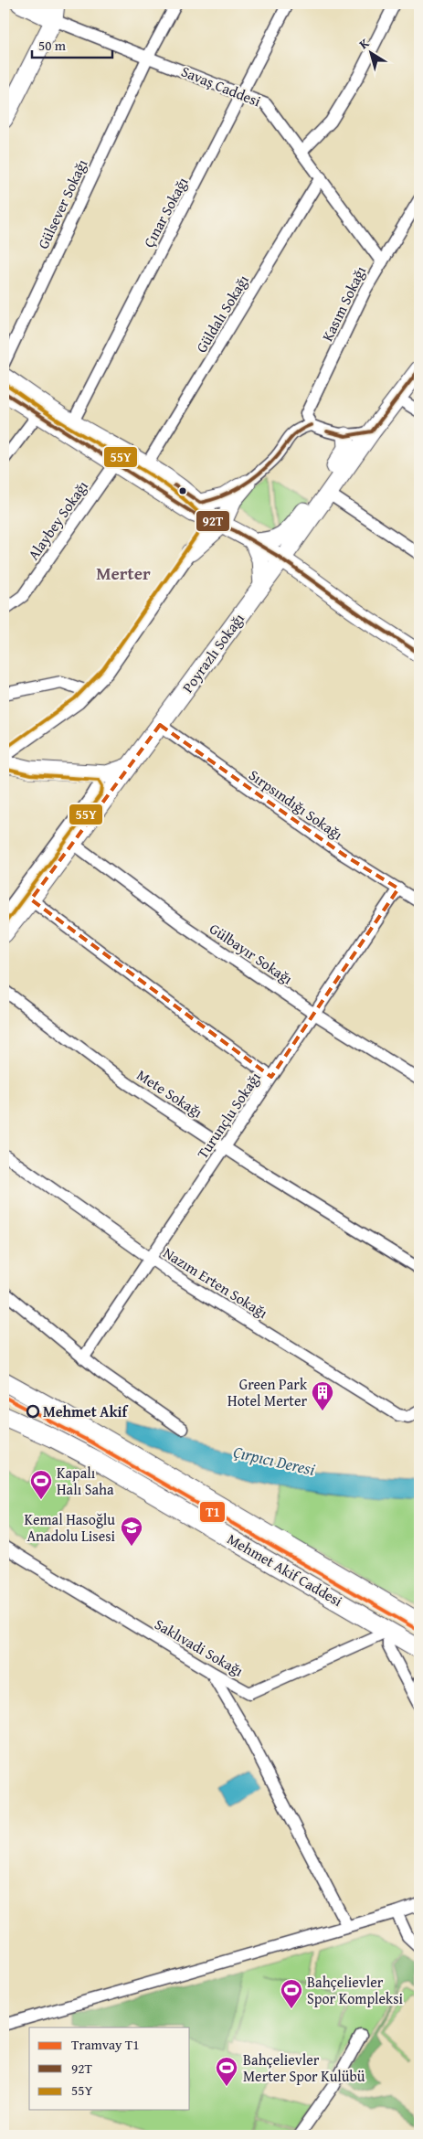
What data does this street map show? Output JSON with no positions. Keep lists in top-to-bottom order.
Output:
{
  "streets": {
    "main road": ["Savaş Caddesi", "Poyrazlı Sokağı", "Mehmet Akif Caddesi"],
    "street": [
      "Gülsever Sokağı",
      "Çınar Sokağı",
      "Kasım Sokağı",
      "Güldalı Sokağı",
      "Alaybey Sokağı",
      "Sırpsındığı Sokağı",
      "Gülbayır Sokağı",
      "Mete Sokağı",
      "Turunçlu Sokağı",
      "Nazım Erten Sokağı",
      "Saklıvadi Sokağı"
    ]
  },
  "crossings": [
    ["Savaş Caddesi", "Gülsever Sokağı"],
    ["Savaş Caddesi", "Çınar Sokağı"],
    ["Savaş Caddesi", "Kasım Sokağı"],
    ["Savaş Caddesi", "Güldalı Sokağı"],
    ["Poyrazlı Sokağı", "Sırpsındığı Sokağı"],
    ["Poyrazlı Sokağı", "Gülbayır Sokağı"],
    ["Sırpsındığı Sokağı", "Turunçlu Sokağı"],
    ["Gülbayır Sokağı", "Turunçlu Sokağı"],
    ["Mete Sokağı", "Turunçlu Sokağı"],
    ["Turunçlu Sokağı", "Nazım Erten Sokağı"]
  ],
  "districts": ["Merter"],
  "water": ["Çırpıcı Deresi"],
  "places": {
    "other": ["Mehmet Akif"],
    "building": ["Green Park Hotel Merter"],
    "sports": ["Kapalı Halı Saha", "Bahçelievler Spor Kompleksi", "Bahçelievler Merter Spor Kulübü"],
    "school or university": ["Kemal Hasoğlu Anadolu Lisesi"]
  },
  "lines": ["transit line 92T", "transit line 55Y", "tram line T1"],
  "legend": ["Tramvay T1", "92T", "55Y"],
  "scale_bar": "50 m",
  "north": "top left"
}
